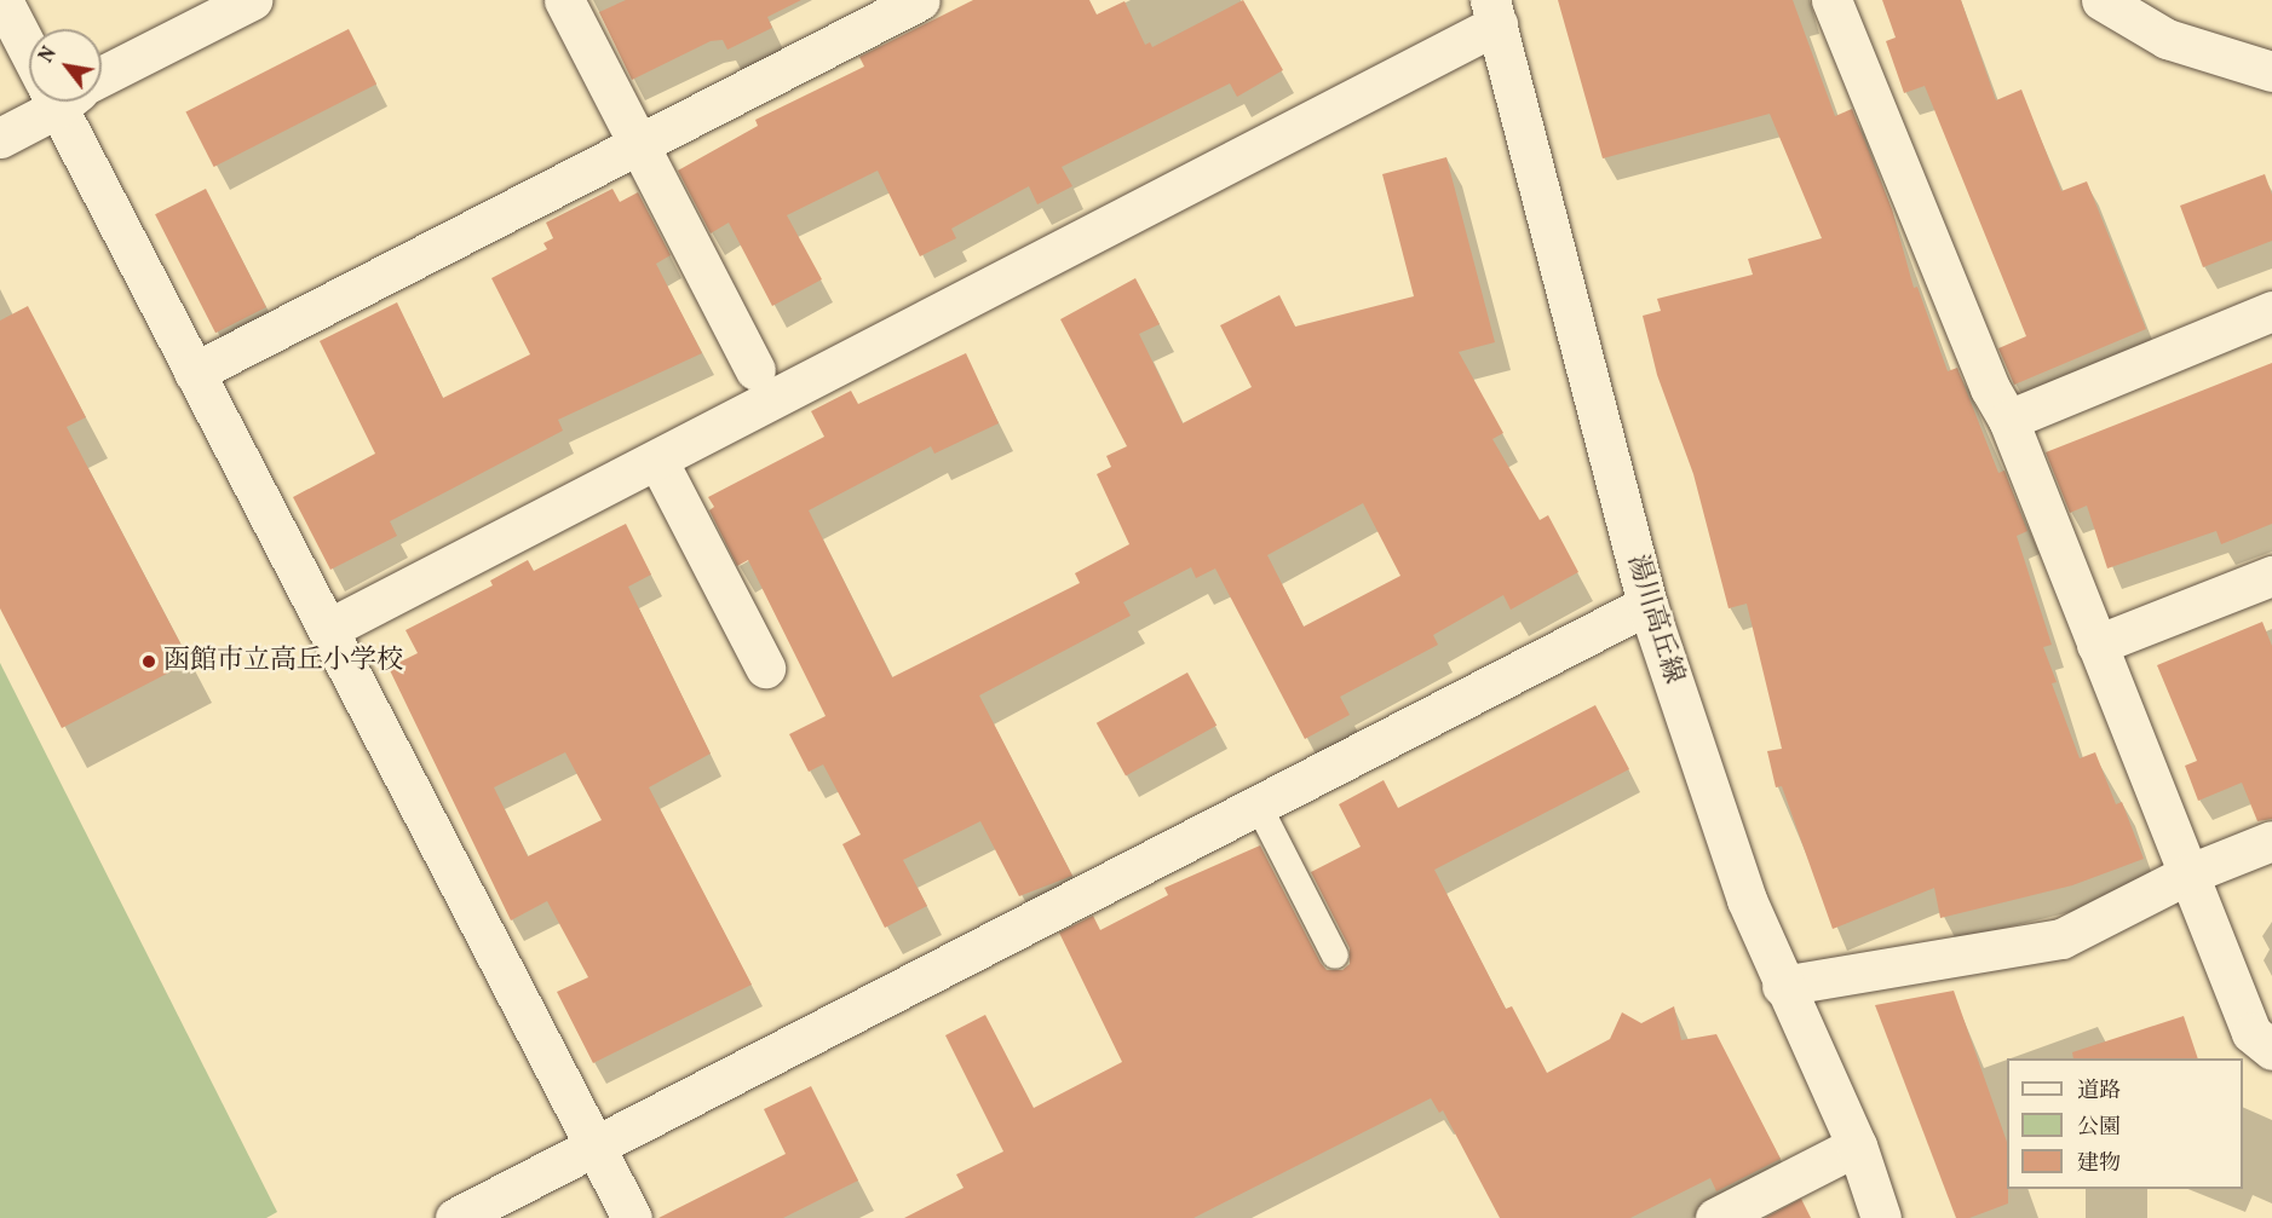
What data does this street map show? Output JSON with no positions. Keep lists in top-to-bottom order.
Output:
{
  "streets": {
    "street": ["湯川高丘線"]
  },
  "places": ["函館市立高丘小学校"],
  "legend": ["道路", "公園", "建物"],
  "north": "top left"
}
